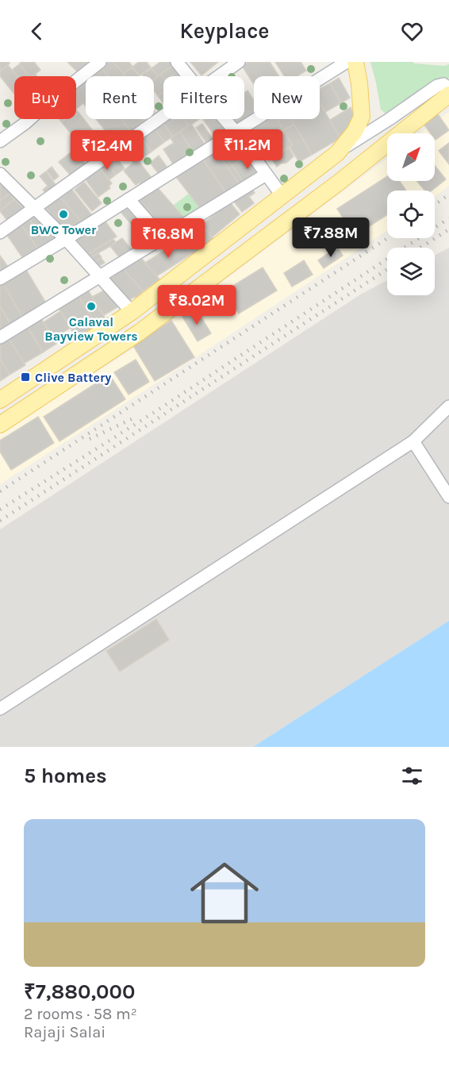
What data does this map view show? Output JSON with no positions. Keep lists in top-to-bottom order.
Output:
{
  "places": {
    "other": ["BWC Tower", "Calaval Bayview Towers"],
    "transit": ["Clive Battery"]
  },
  "north": "top right",
  "page": {
    "header": "Keyplace",
    "chip": [
      "Buy",
      "Rent",
      "Filters",
      "New"
    ],
    "price": [
      "₹11.2M",
      "₹12.4M",
      "₹7.88M",
      "₹16.8M",
      "₹8.02M"
    ],
    "heading": "5 homes",
    "list": [
      {
        "name": "₹7,880,000",
        "note": "2 rooms · 58 m² · Rajaji Salai"
      }
    ]
  }
}
